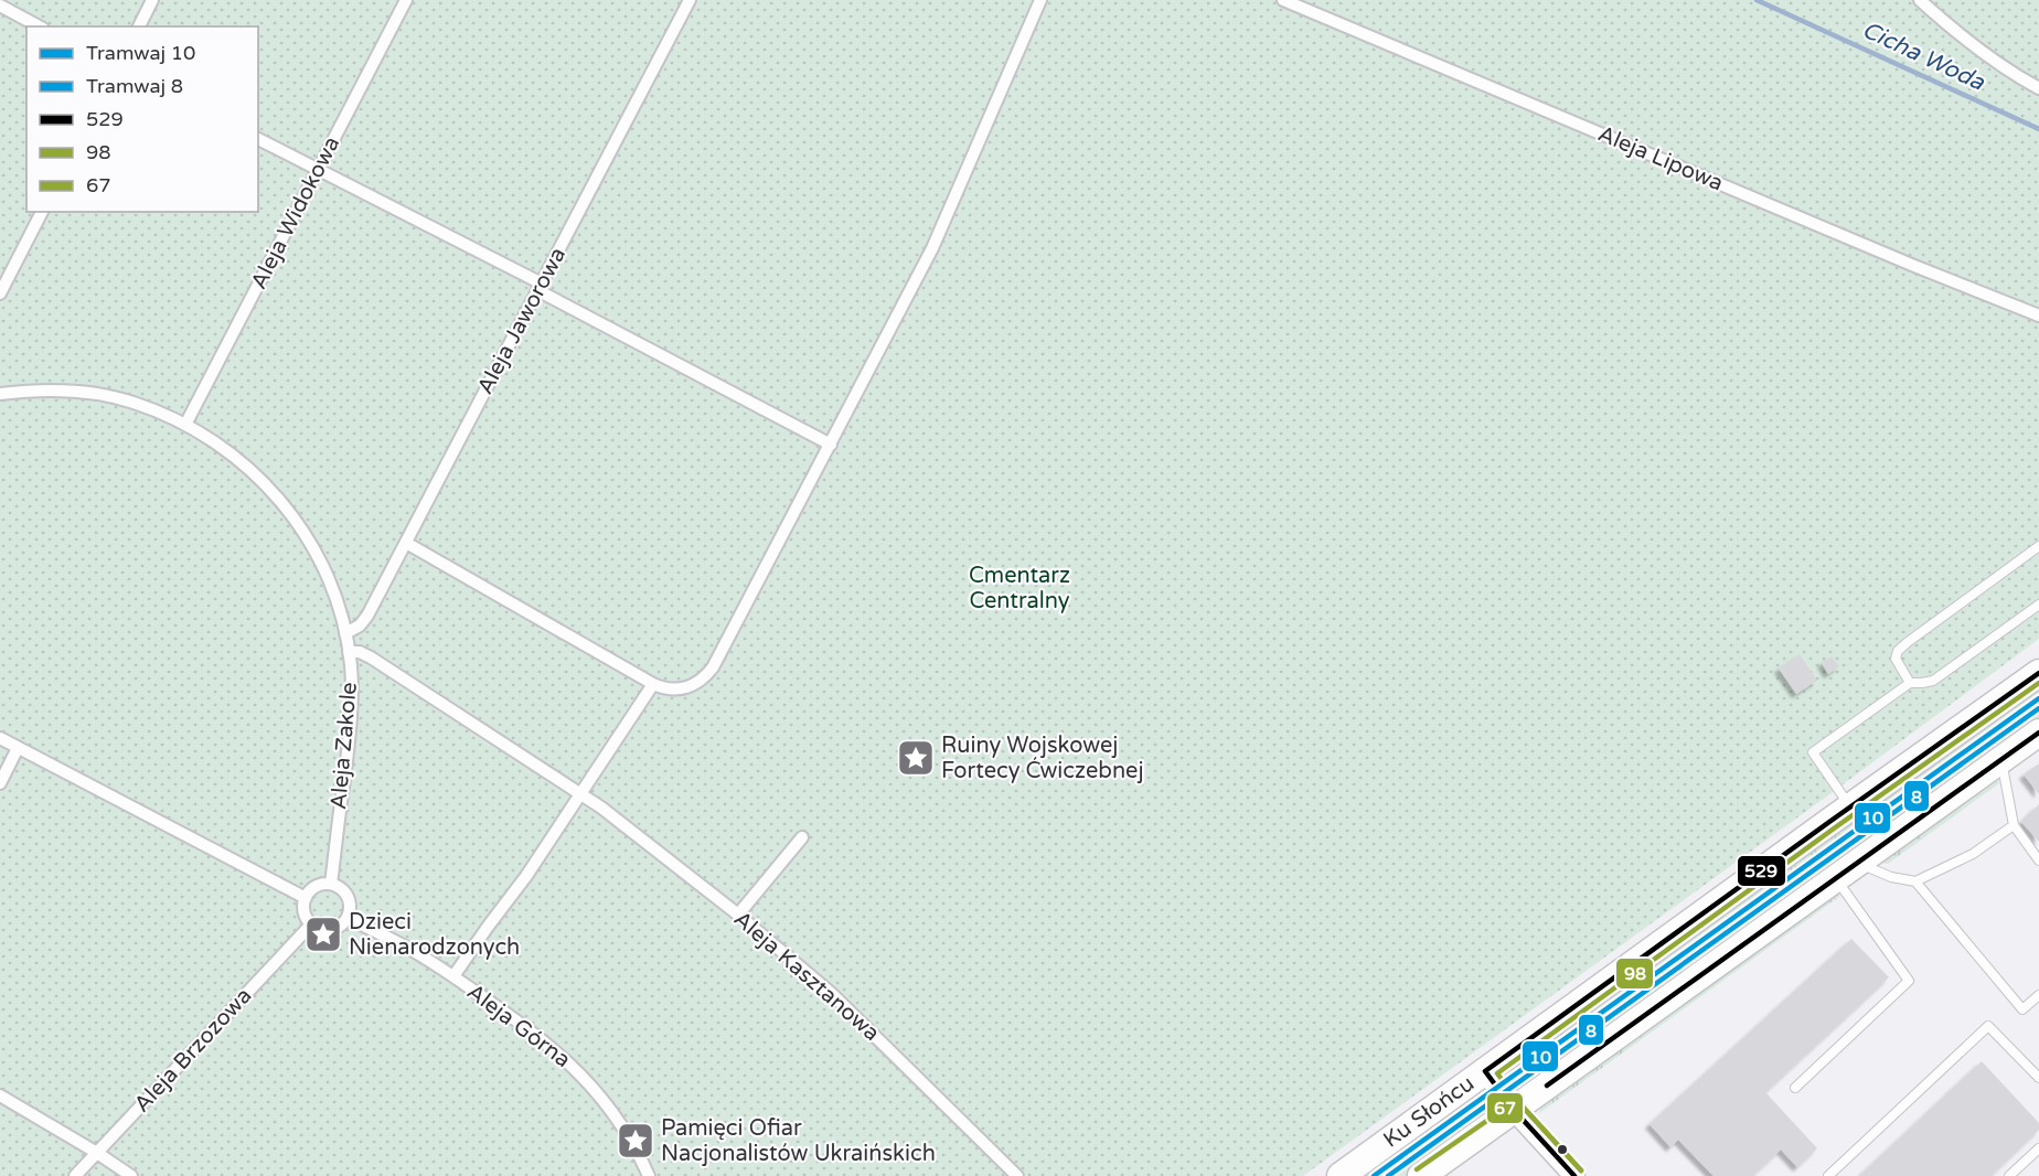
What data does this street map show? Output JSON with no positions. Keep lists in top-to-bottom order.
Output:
{
  "streets": {
    "main road": ["Ku Słońcu"],
    "street": [
      "Aleja Lipowa",
      "Aleja Widokowa",
      "Aleja Jaworowa",
      "Aleja Zakole",
      "Aleja Kasztanowa",
      "Aleja Górna",
      "Aleja Brzozowa"
    ]
  },
  "crossings": [
    ["Aleja Widokowa", "Aleja Zakole"],
    ["Aleja Jaworowa", "Aleja Zakole"],
    ["Aleja Zakole", "Aleja Kasztanowa"],
    ["Aleja Zakole", "Aleja Górna"],
    ["Aleja Zakole", "Aleja Brzozowa"],
    ["Aleja Górna", "Aleja Brzozowa"]
  ],
  "water": ["Cicha Woda"],
  "parks": ["Cmentarz Centralny"],
  "places": {
    "place": ["Ruiny Wojskowej Fortecy Ćwiczebnej", "Dzieci Nienarodzonych", "Pamięci Ofiar Nacjonalistów Ukraińskich"]
  },
  "lines": [
    "transit line 529",
    "transit line 98",
    "tram line 10",
    "tram line 8",
    "transit line 67"
  ],
  "legend": [
    "Tramwaj 10",
    "Tramwaj 8",
    "529",
    "98",
    "67"
  ]
}
